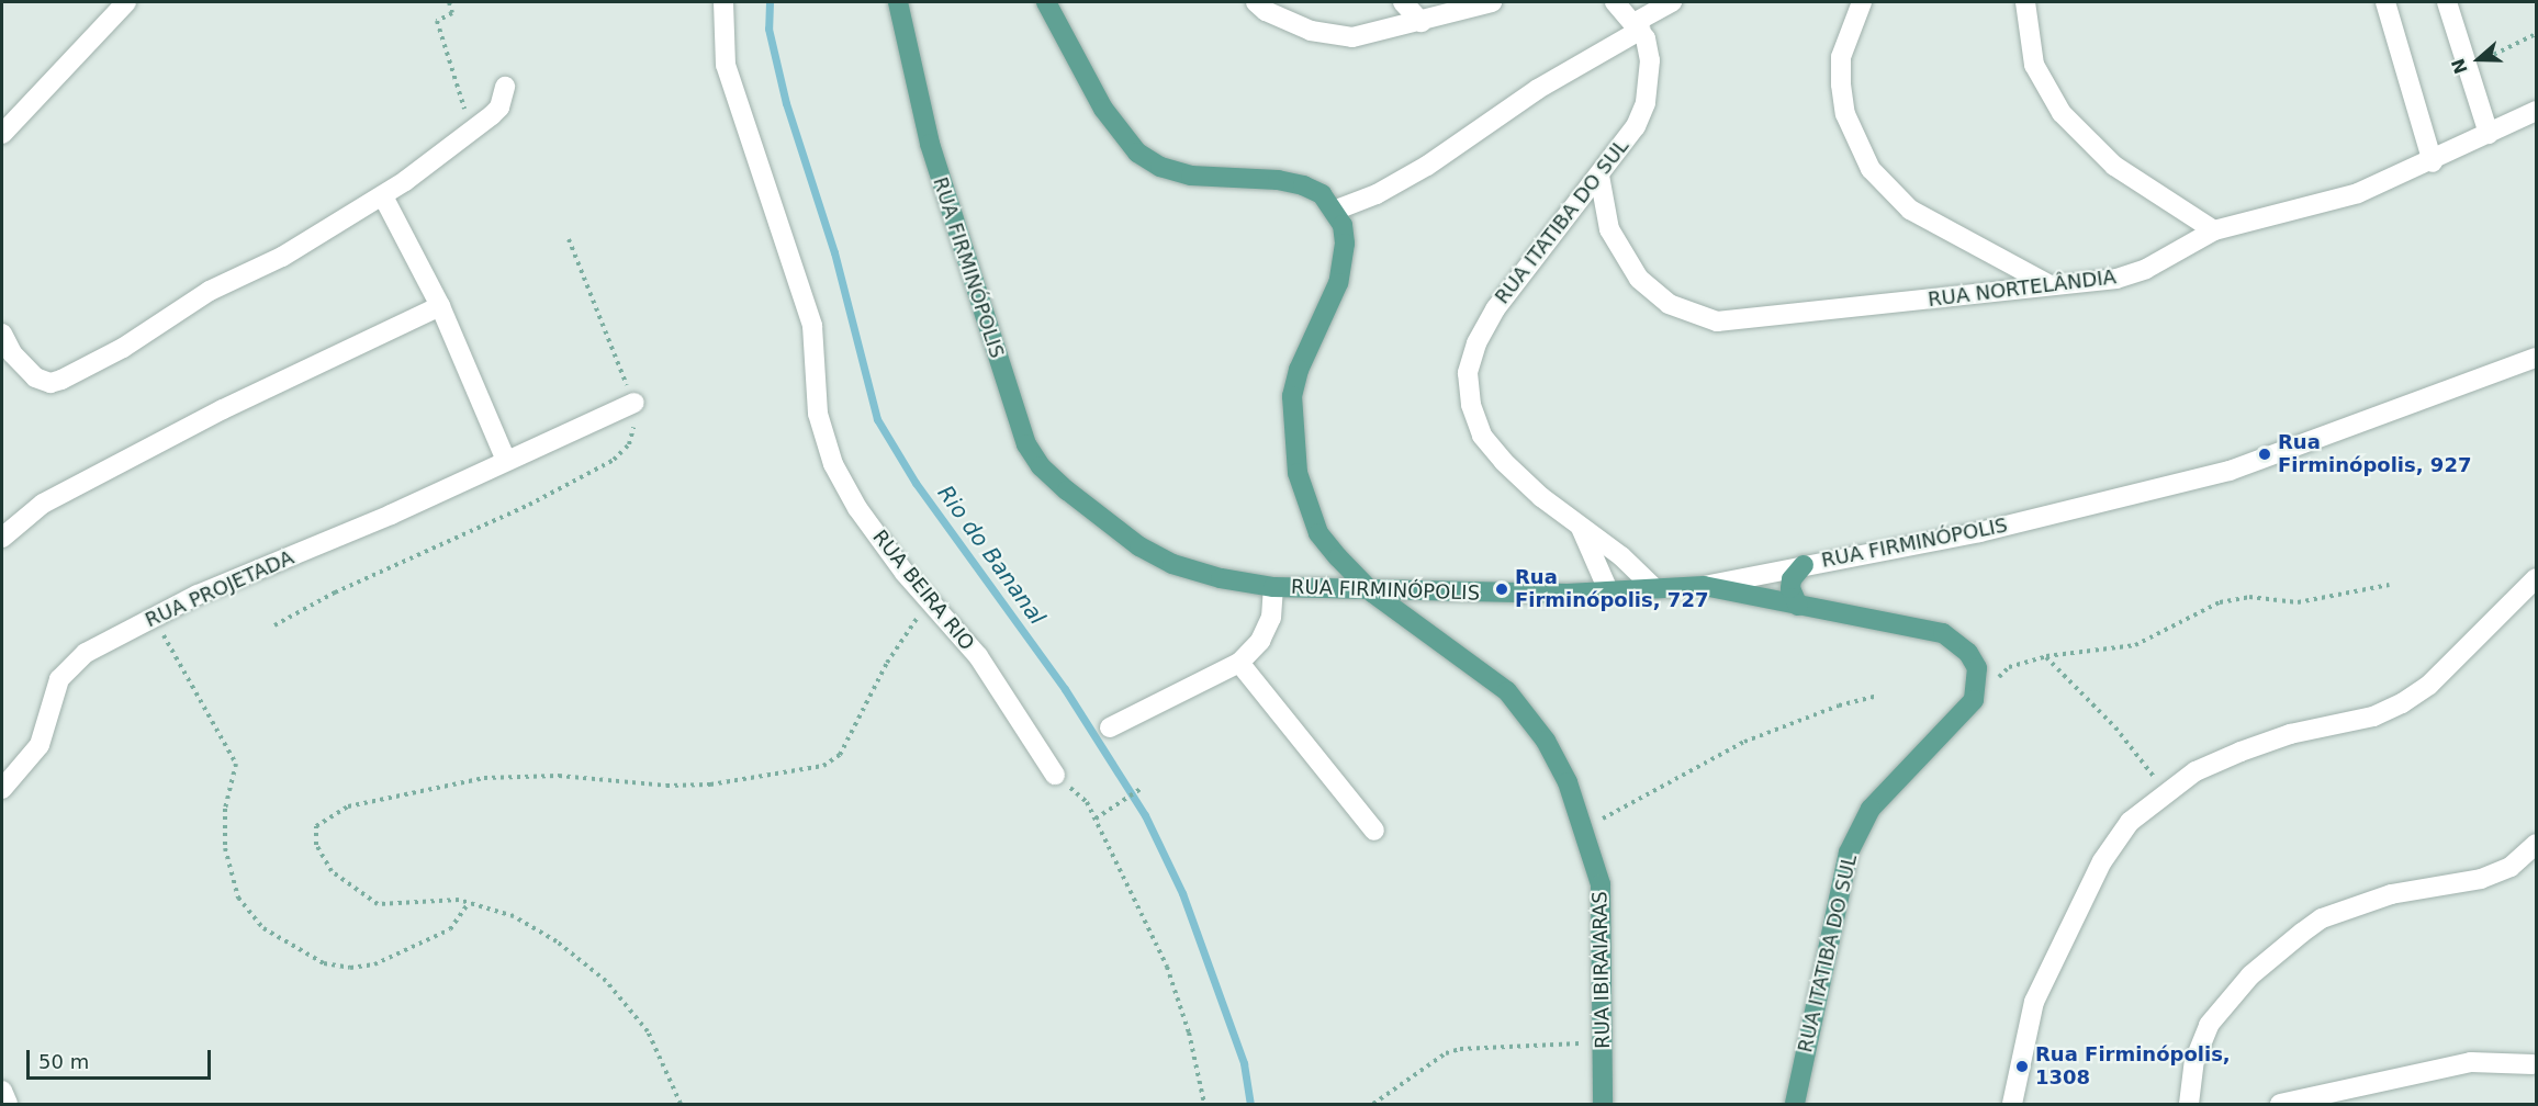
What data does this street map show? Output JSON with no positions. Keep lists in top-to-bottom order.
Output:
{
  "streets": {
    "main road": ["RUA ITATIBA DO SUL", "RUA FIRMINÓPOLIS", "RUA IBIRAIARAS"],
    "street": ["RUA NORTELÂNDIA", "RUA PROJETADA", "RUA BEIRA RIO"]
  },
  "crossings": [
    ["RUA ITATIBA DO SUL", "RUA FIRMINÓPOLIS"],
    ["RUA ITATIBA DO SUL", "RUA NORTELÂNDIA"],
    ["RUA FIRMINÓPOLIS", "RUA IBIRAIARAS"]
  ],
  "water": ["Rio do Bananal"],
  "places": ["Rua Firminópolis, 927", "Rua Firminópolis, 727", "Rua Firminópolis, 1308"],
  "scale_bar": "50 m",
  "north": "left"
}
